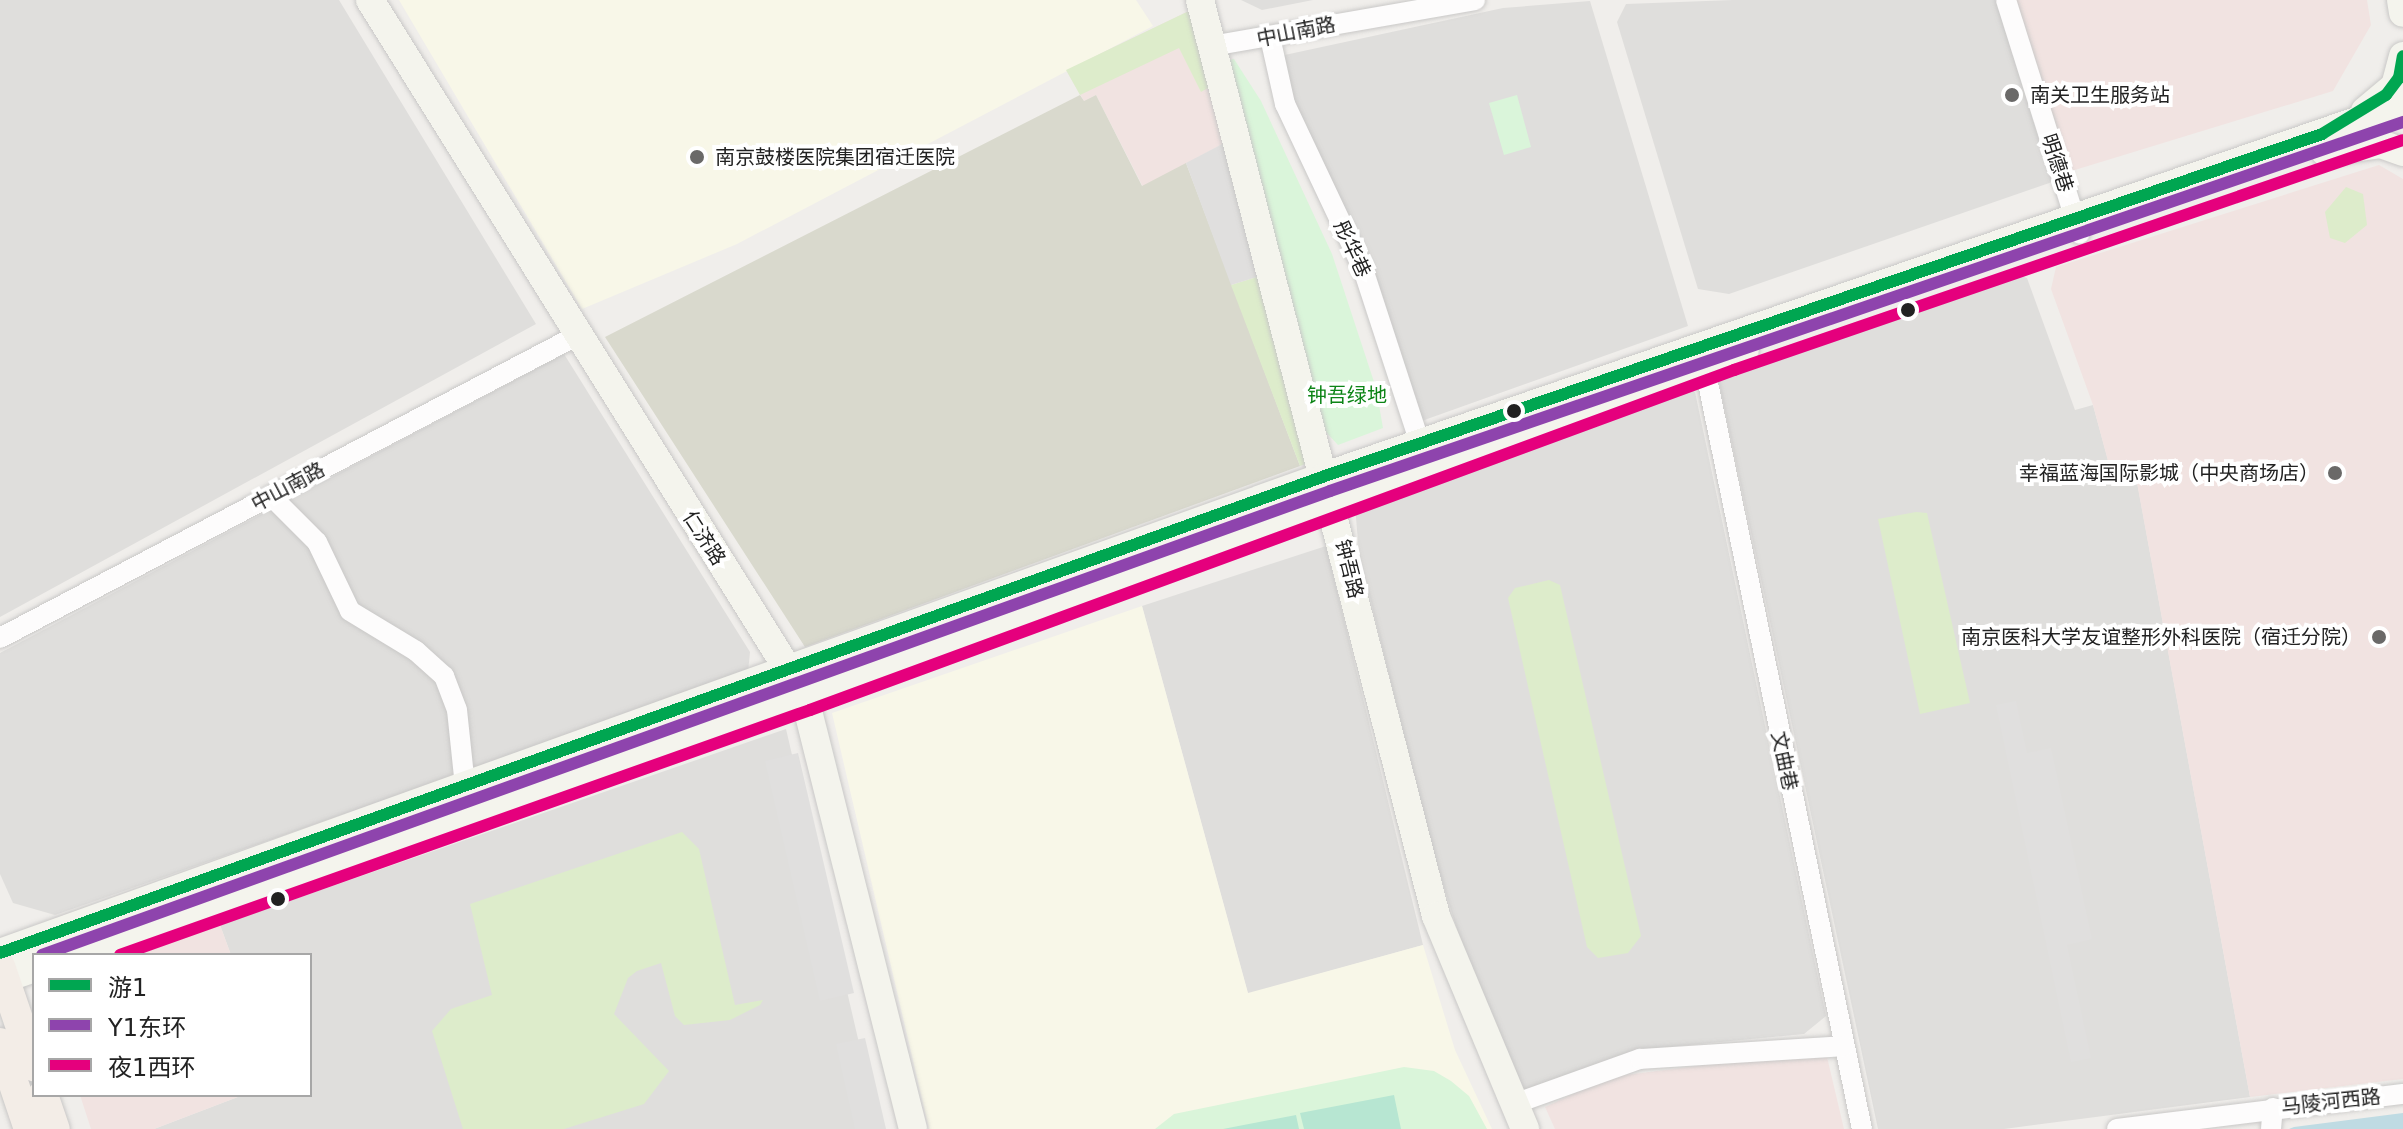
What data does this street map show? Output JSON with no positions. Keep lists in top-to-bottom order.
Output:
{
  "streets": {
    "main road": ["仁济路", "钟吾路"],
    "street": [
      "中山南路",
      "明德巷",
      "彤华巷",
      "文曲巷",
      "马陵河西路"
    ]
  },
  "crossings": [
    ["中山南路", "彤华巷"],
    ["中山南路", "仁济路"],
    ["中山南路", "钟吾路"]
  ],
  "parks": ["钟吾绿地"],
  "places": [
    "南关卫生服务站",
    "南京鼓楼医院集团宿迁医院",
    "幸福蓝海国际影城（中央商场店）",
    "南京医科大学友谊整形外科医院（宿迁分院）"
  ],
  "lines": ["transit line 游1", "transit line Y1东环", "transit line 夜1西环"],
  "legend": ["游1", "Y1东环", "夜1西环"]
}
